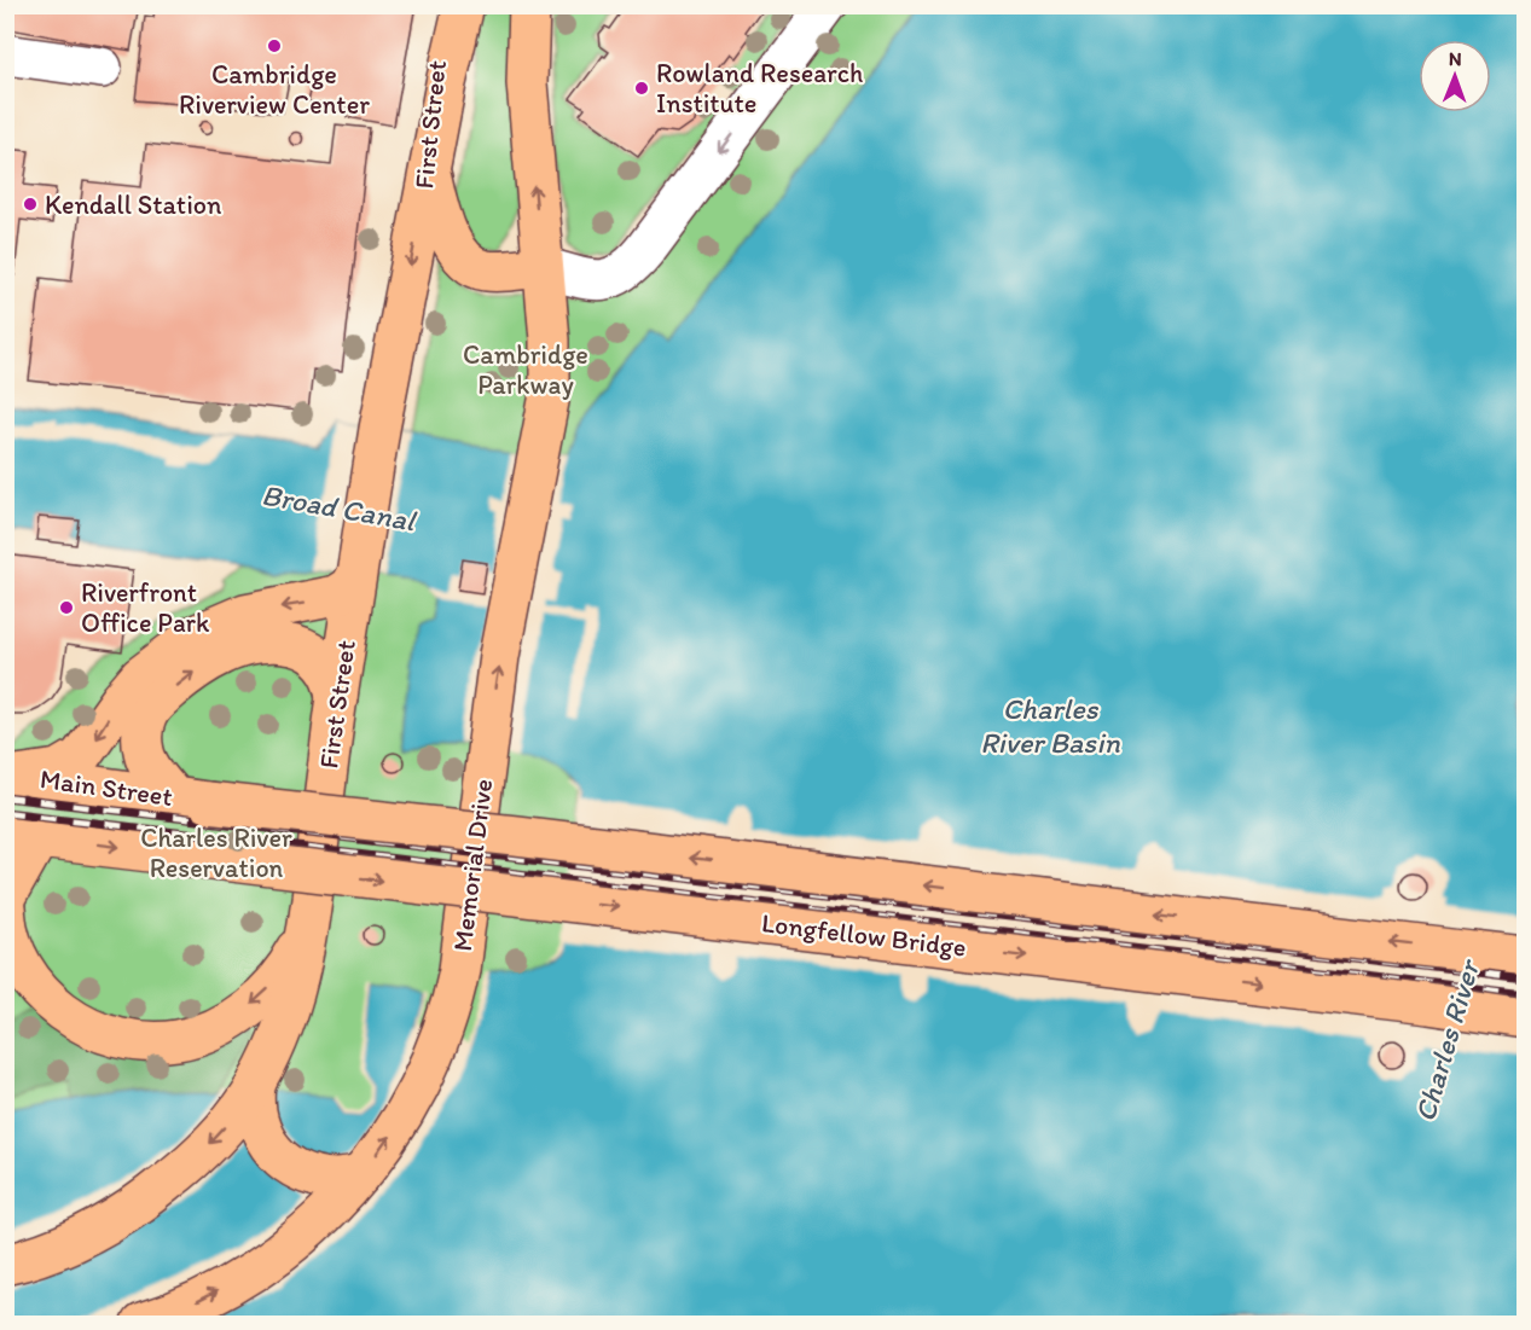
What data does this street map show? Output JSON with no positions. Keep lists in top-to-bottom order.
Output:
{
  "streets": {
    "main road": [
      "First Street",
      "Main Street",
      "Memorial Drive",
      "Longfellow Bridge"
    ]
  },
  "crossings": [
    ["Main Street", "Longfellow Bridge"]
  ],
  "one_way": ["First Street", "Memorial Drive"],
  "water": ["Broad Canal", "Charles River Basin", "Charles River"],
  "parks": ["Cambridge Parkway", "Charles River Reservation"],
  "places": [
    "Cambridge Riverview Center",
    "Rowland Research Institute",
    "Kendall Station",
    "Riverfront Office Park"
  ],
  "north": "top"
}
